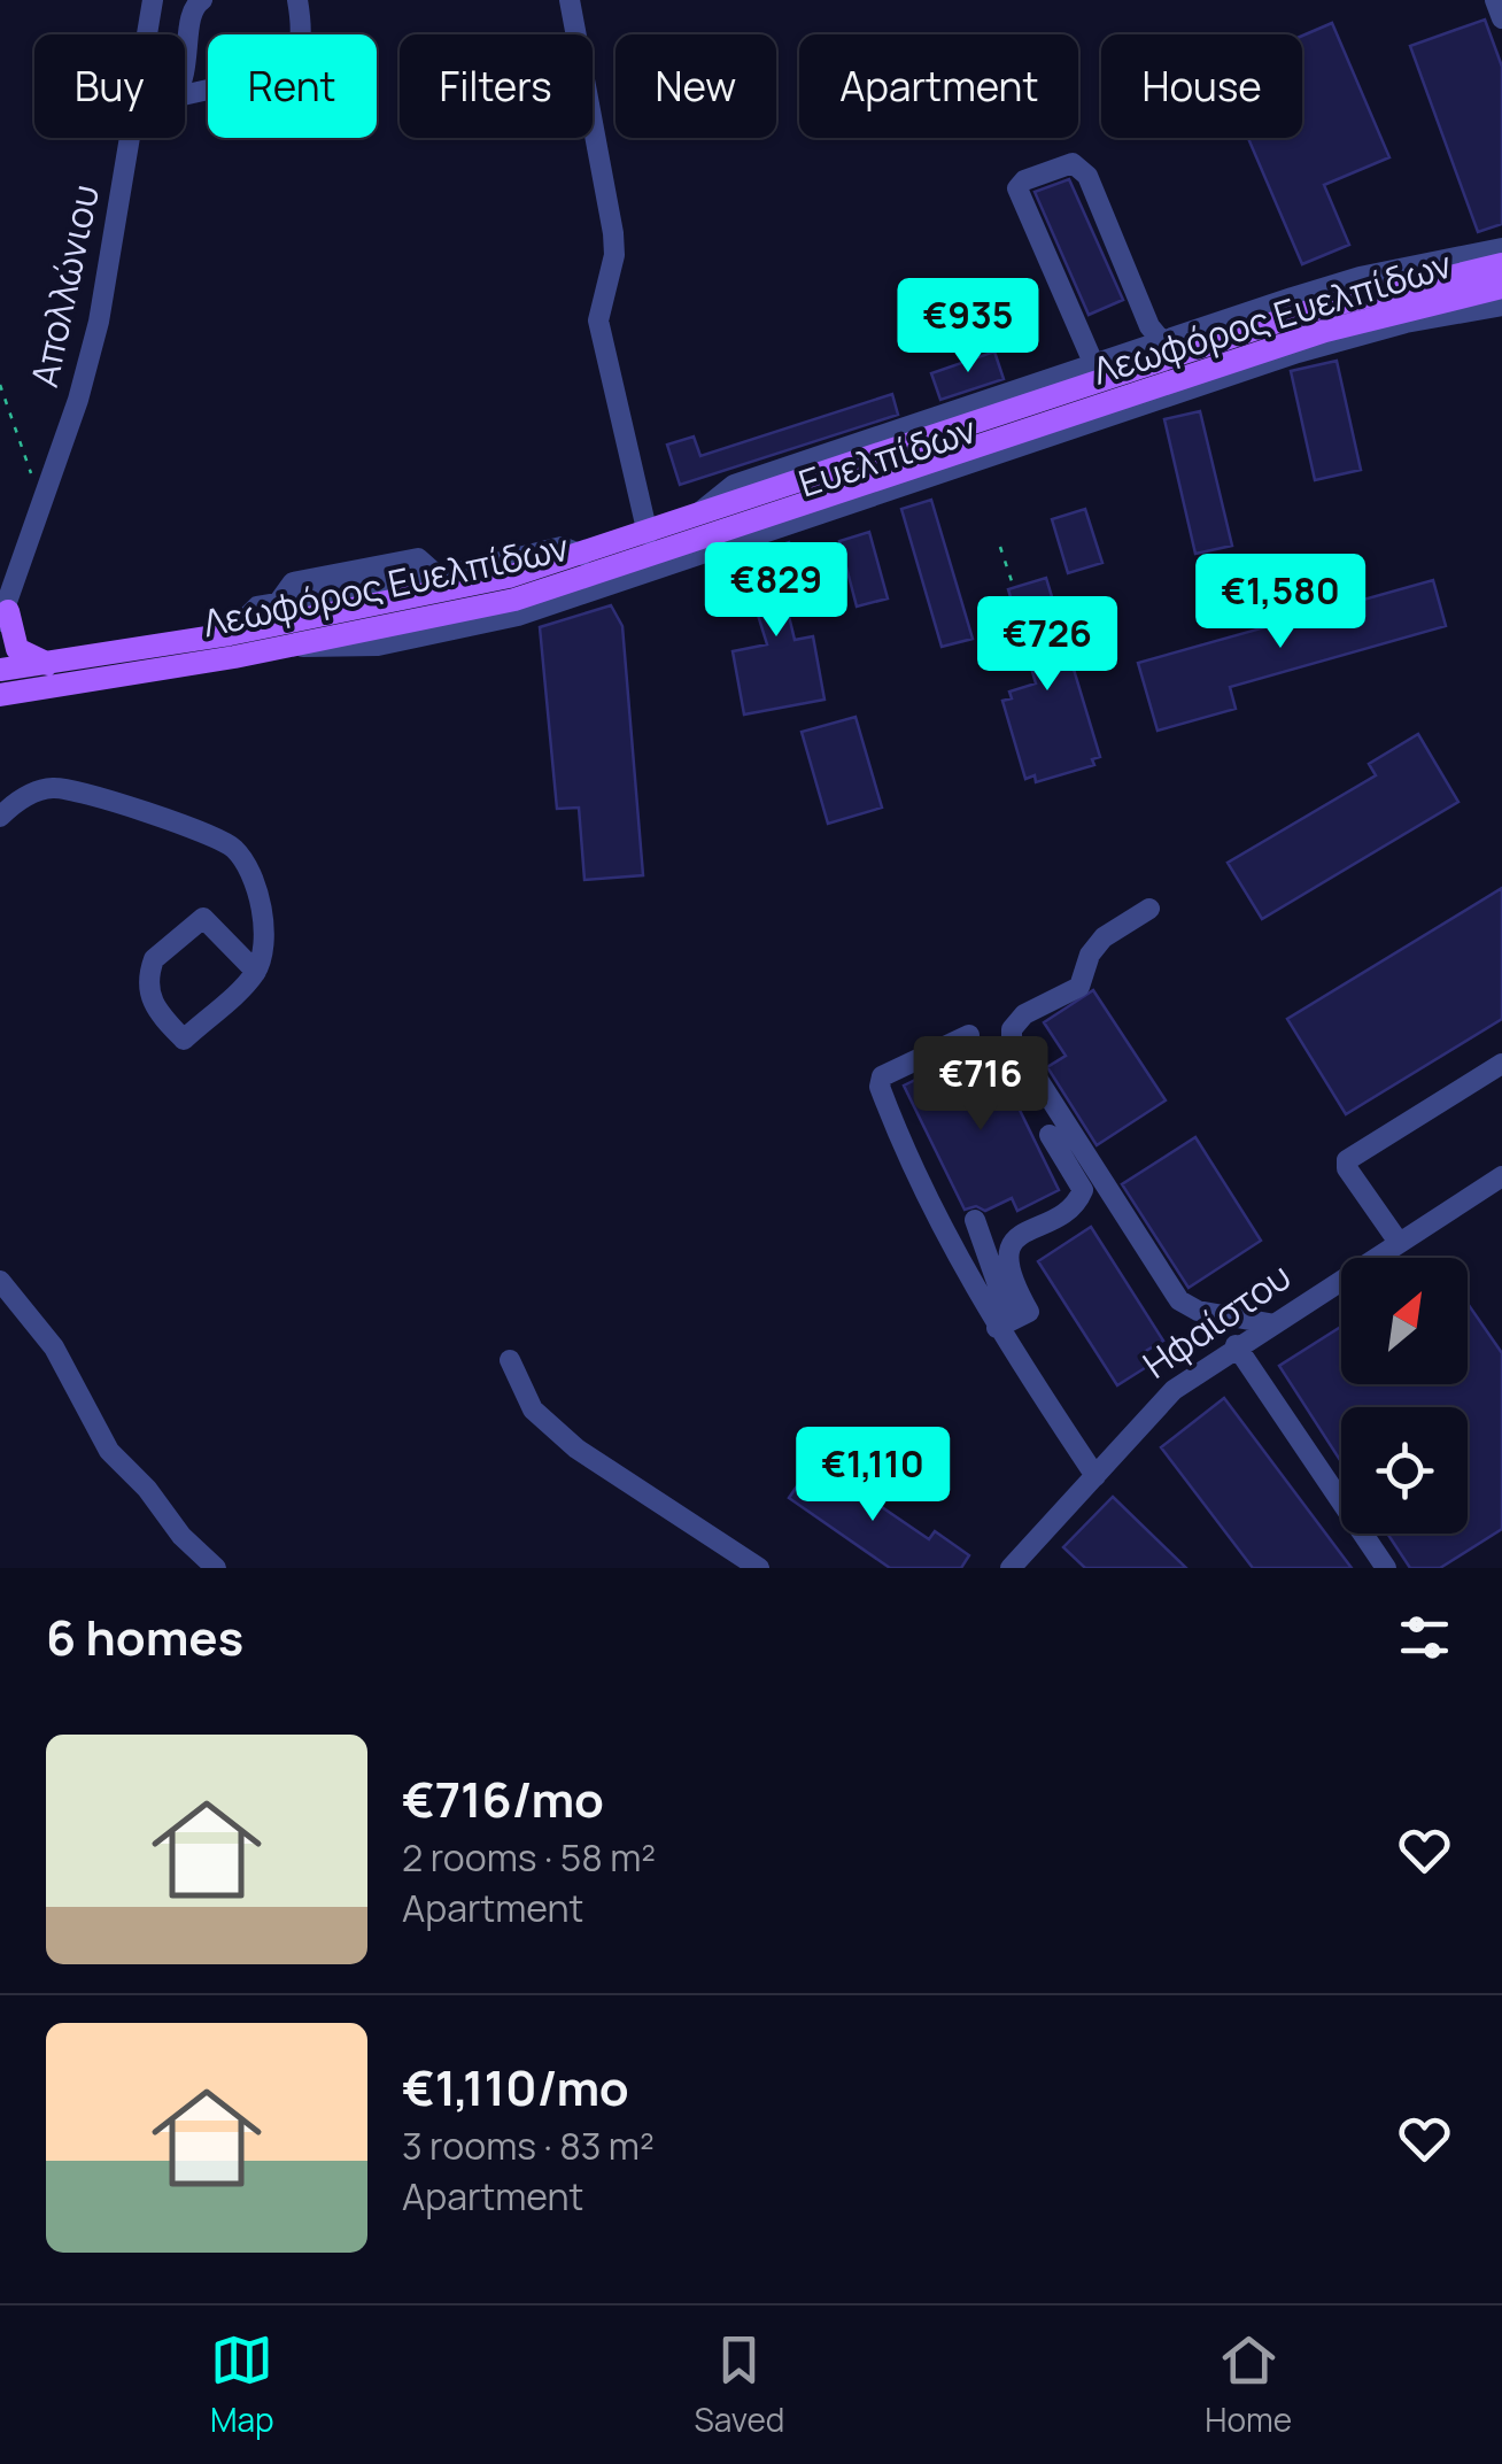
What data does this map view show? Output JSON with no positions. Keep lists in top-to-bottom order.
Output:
{
  "streets": {
    "main road": ["Λεωφόρος Ευελπίδων"],
    "street": ["Απολλώνιου", "Ευελπίδων", "Ηφαίστου"]
  },
  "crossings": [
    ["Λεωφόρος Ευελπίδων", "Ευελπίδων"]
  ],
  "north": "top right",
  "page": {
    "chip": [
      "Buy",
      "Rent",
      "Filters",
      "New",
      "Apartment",
      "House"
    ],
    "price": [
      "€935",
      "€829",
      "€1,580",
      "€726",
      "€716",
      "€1,110"
    ],
    "heading": "6 homes",
    "list": [
      {
        "name": "€716/mo",
        "note": "2 rooms · 58 m² · Apartment"
      },
      {
        "name": "€1,110/mo",
        "note": "3 rooms · 83 m² · Apartment"
      }
    ],
    "tabs": ["Map", "Saved", "Home"]
  }
}
